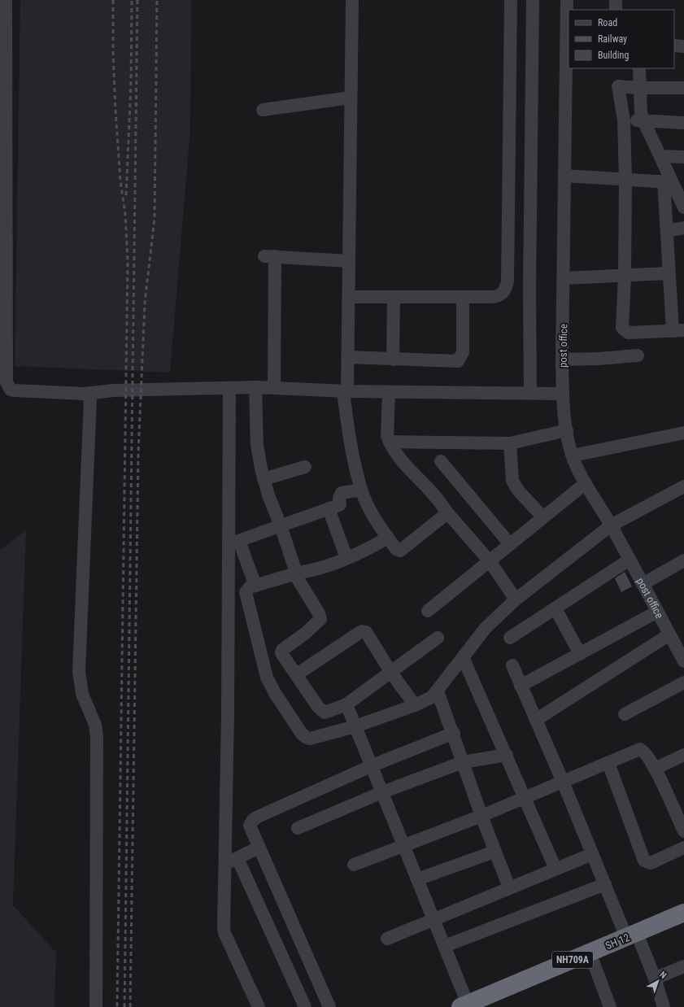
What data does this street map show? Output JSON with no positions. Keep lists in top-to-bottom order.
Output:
{
  "streets": {
    "highway": ["SH 12", "NH709A"],
    "street": ["post office"]
  },
  "legend": ["Road", "Railway", "Building"],
  "north": "top right"
}
